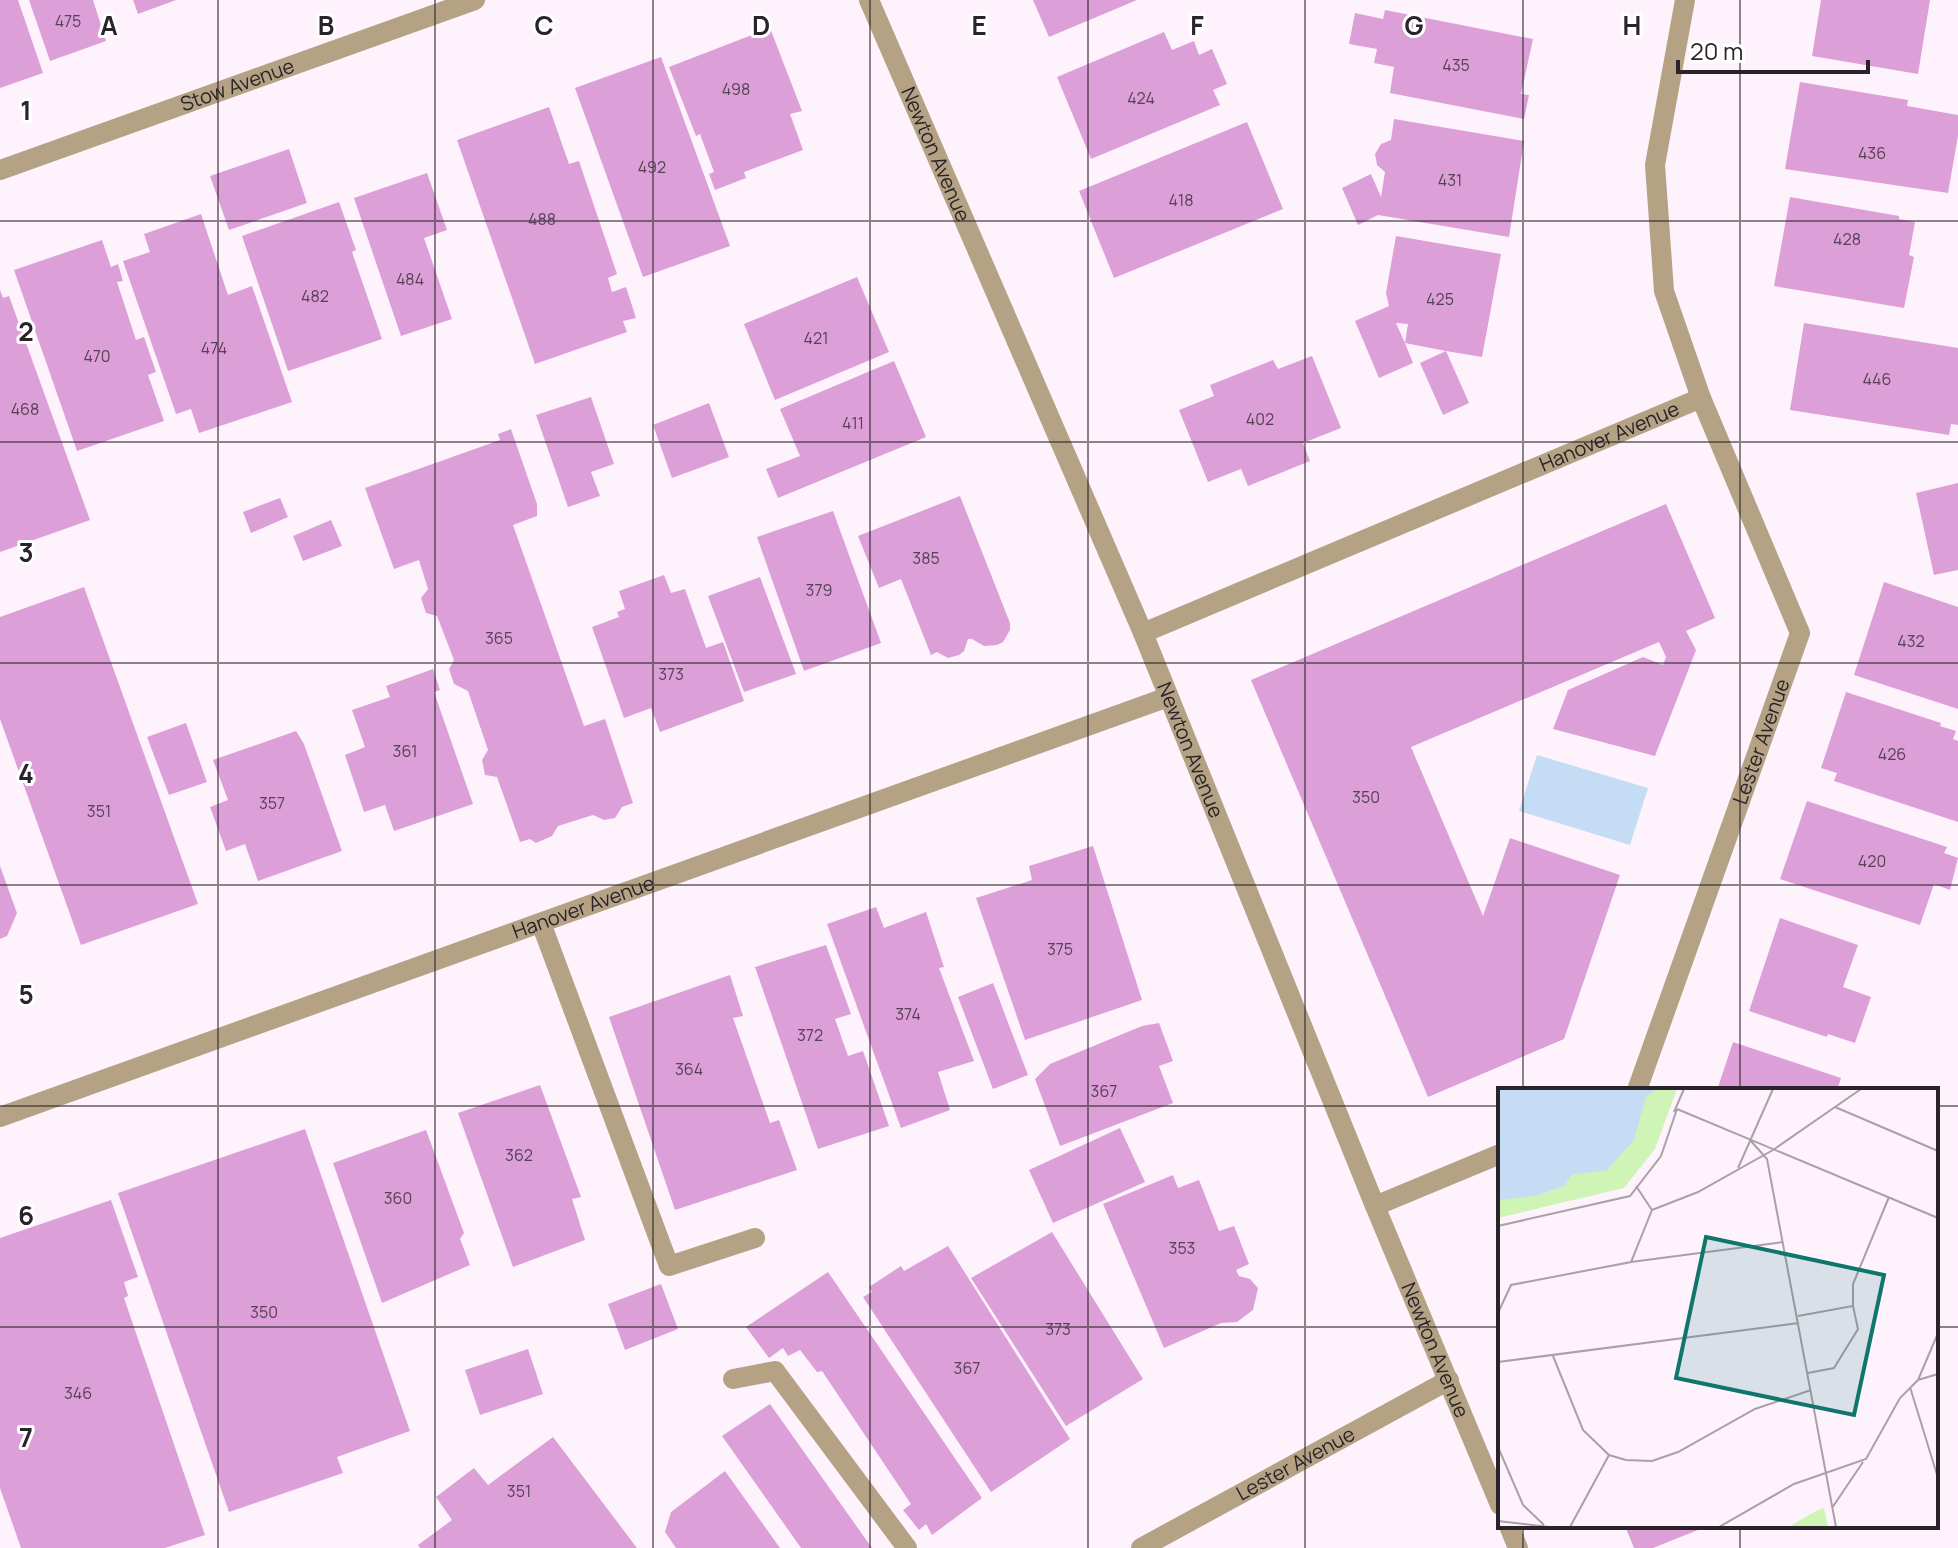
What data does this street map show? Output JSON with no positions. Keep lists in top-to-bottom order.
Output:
{
  "streets": {
    "street": [
      "Stow Avenue",
      "Newton Avenue",
      "Hanover Avenue",
      "Lester Avenue"
    ]
  },
  "crossings": [
    ["Newton Avenue", "Hanover Avenue"],
    ["Newton Avenue", "Lester Avenue"],
    ["Hanover Avenue", "Lester Avenue"]
  ],
  "house_numbers": [
    "475",
    "435",
    "498",
    "424",
    "436",
    "492",
    "431",
    "418",
    "488",
    "428",
    "484",
    "482",
    "425",
    "421",
    "474",
    "470",
    "446",
    "468",
    "402",
    "411",
    "385",
    "379",
    "365",
    "432",
    "373",
    "361",
    "426",
    "350",
    "357",
    "351",
    "420",
    "375",
    "374",
    "372",
    "364",
    "367",
    "362",
    "360",
    "353",
    "350",
    "373",
    "367",
    "346",
    "351"
  ],
  "scale_bar": "20 m",
  "grid": {
    "columns": [
      "A",
      "B",
      "C",
      "D",
      "E",
      "F",
      "G",
      "H"
    ],
    "rows": [
      "1",
      "2",
      "3",
      "4",
      "5",
      "6",
      "7"
    ]
  }
}
